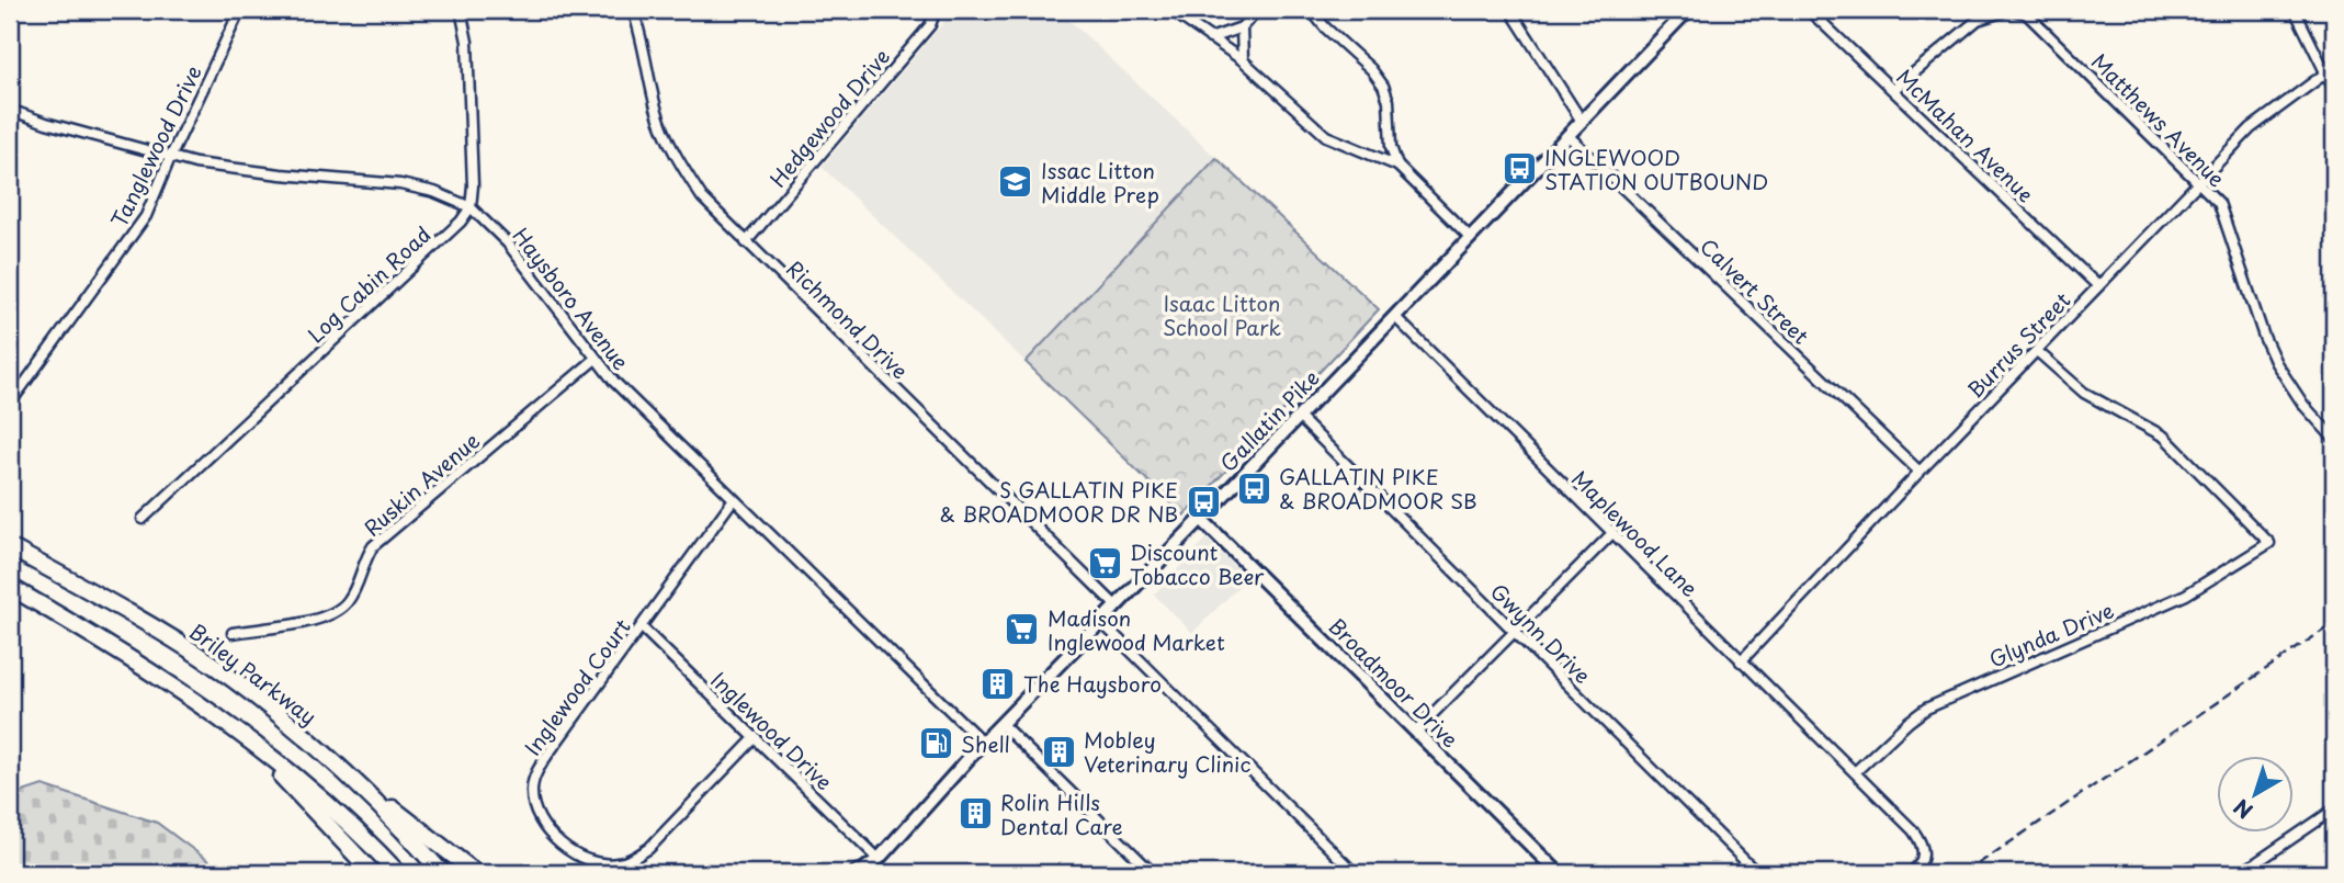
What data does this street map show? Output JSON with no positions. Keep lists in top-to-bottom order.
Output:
{
  "streets": {
    "highway": ["Briley Parkway"],
    "main road": ["Gallatin Pike", "Broadmoor Drive"],
    "street": [
      "Hedgewood Drive",
      "Matthews Avenue",
      "McMahan Avenue",
      "Tanglewood Drive",
      "Log Cabin Road",
      "Calvert Street",
      "Haysboro Avenue",
      "Richmond Drive",
      "Burrus Street",
      "Ruskin Avenue",
      "Maplewood Lane",
      "Gwynn Drive",
      "Glynda Drive",
      "Inglewood Court",
      "Inglewood Drive"
    ]
  },
  "crossings": [
    ["Hedgewood Drive", "Richmond Drive"],
    ["Matthews Avenue", "McMahan Avenue"],
    ["Matthews Avenue", "Burrus Street"],
    ["McMahan Avenue", "Burrus Street"],
    ["Tanglewood Drive", "Haysboro Avenue"],
    ["Log Cabin Road", "Haysboro Avenue"],
    ["Calvert Street", "Burrus Street"],
    ["Calvert Street", "Gallatin Pike"],
    ["Haysboro Avenue", "Gallatin Pike"],
    ["Haysboro Avenue", "Ruskin Avenue"],
    ["Haysboro Avenue", "Inglewood Court"],
    ["Richmond Drive", "Gallatin Pike"],
    ["Burrus Street", "Maplewood Lane"],
    ["Burrus Street", "Glynda Drive"],
    ["Gallatin Pike", "Maplewood Lane"],
    ["Gallatin Pike", "Gwynn Drive"],
    ["Gallatin Pike", "Broadmoor Drive"],
    ["Gallatin Pike", "Inglewood Drive"],
    ["Maplewood Lane", "Glynda Drive"],
    ["Inglewood Court", "Inglewood Drive"]
  ],
  "parks": ["Isaac Litton School Park"],
  "places": {
    "bus stop": ["INGLEWOOD STATION OUTBOUND", "GALLATIN PIKE & BROADMOOR SB", "S GALLATIN PIKE & BROADMOOR DR NB"],
    "school or university": ["Issac Litton Middle Prep"],
    "supermarket": ["Discount Tobacco Beer", "Madison Inglewood Market"],
    "building": ["The Haysboro", "Mobley Veterinary Clinic", "Rolin Hills Dental Care"],
    "fuel station": ["Shell"]
  },
  "north": "bottom left"
}
